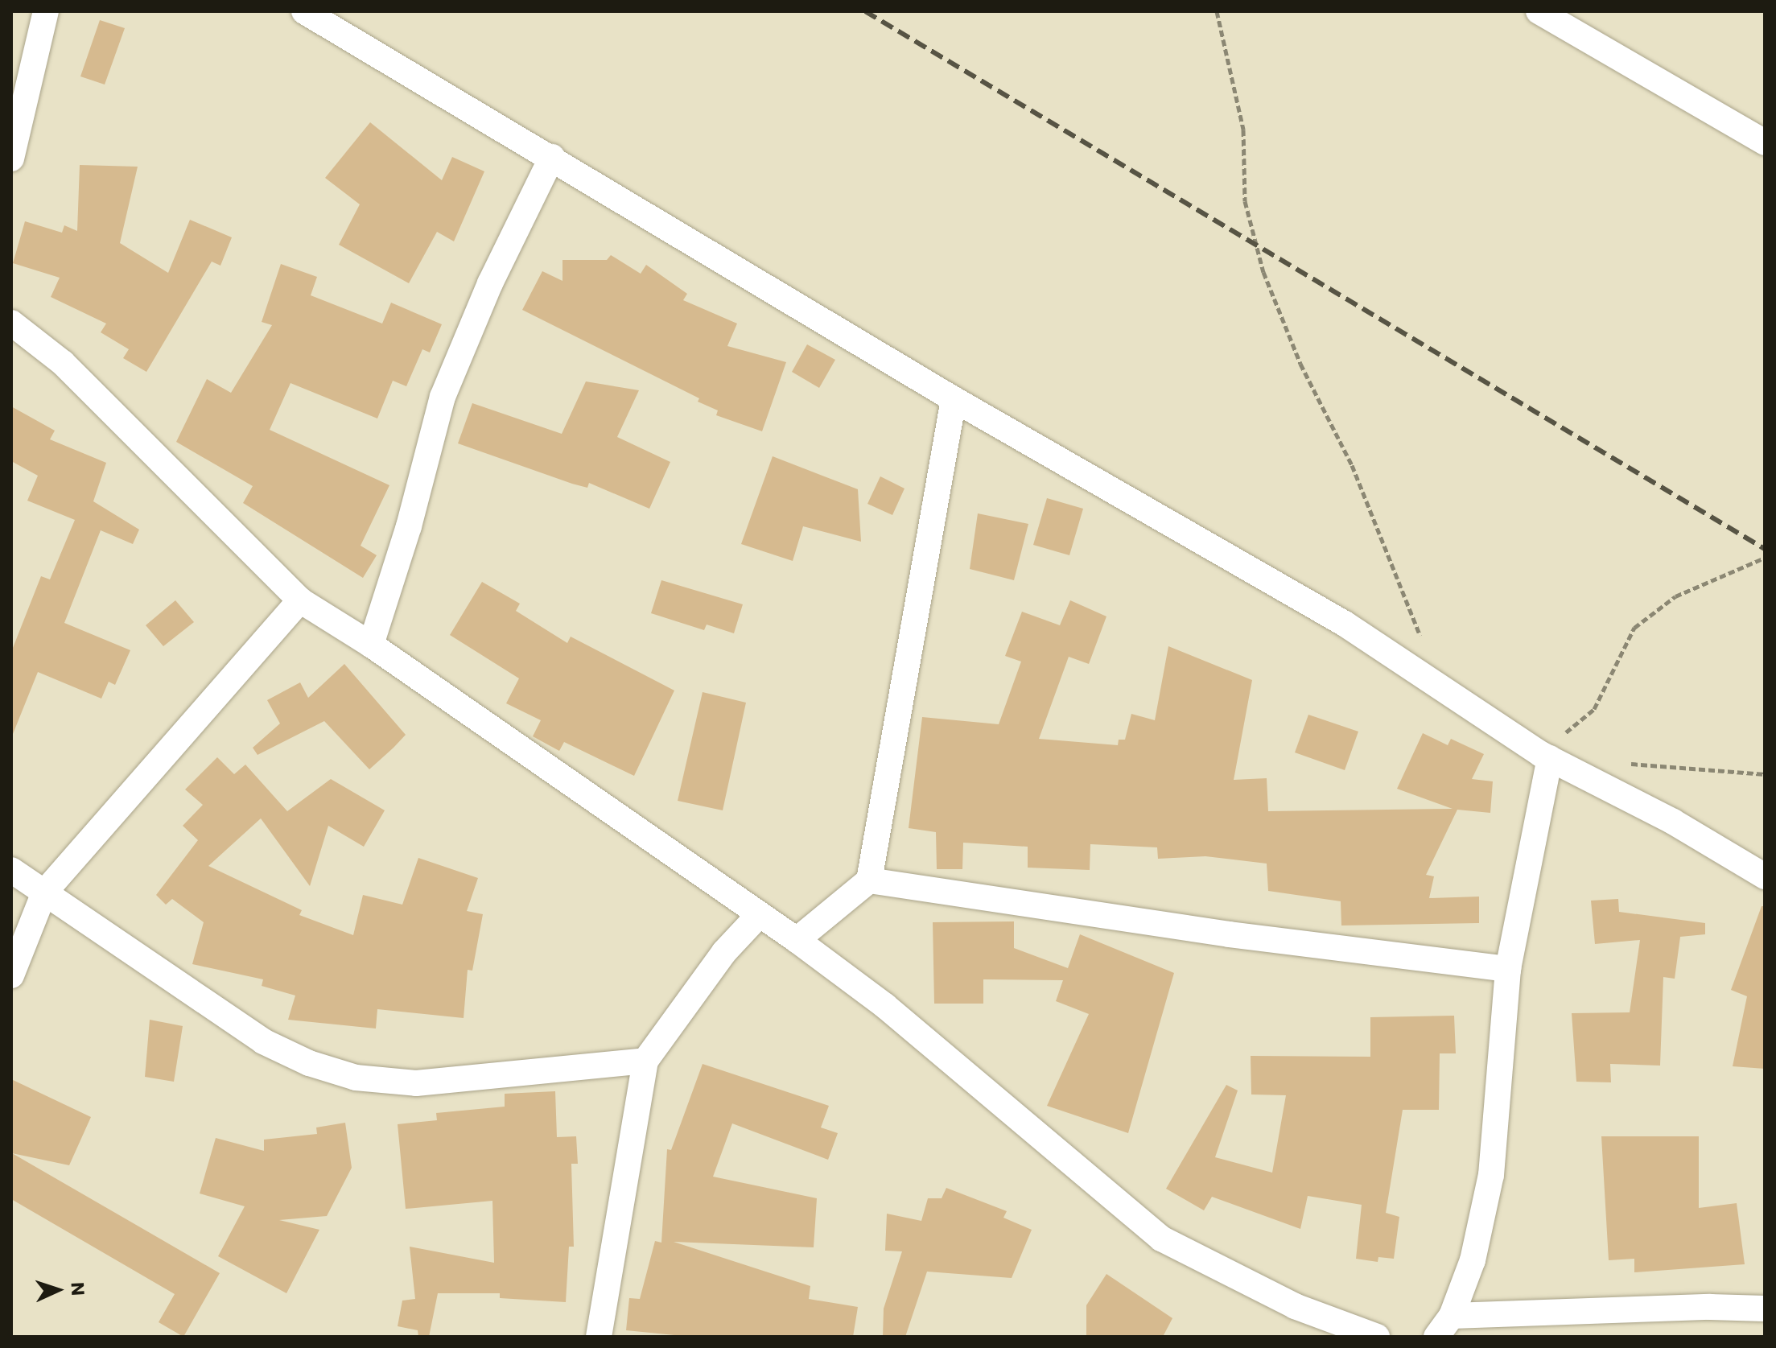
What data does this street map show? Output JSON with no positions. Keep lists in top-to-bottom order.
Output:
{
  "north": "right"
}
